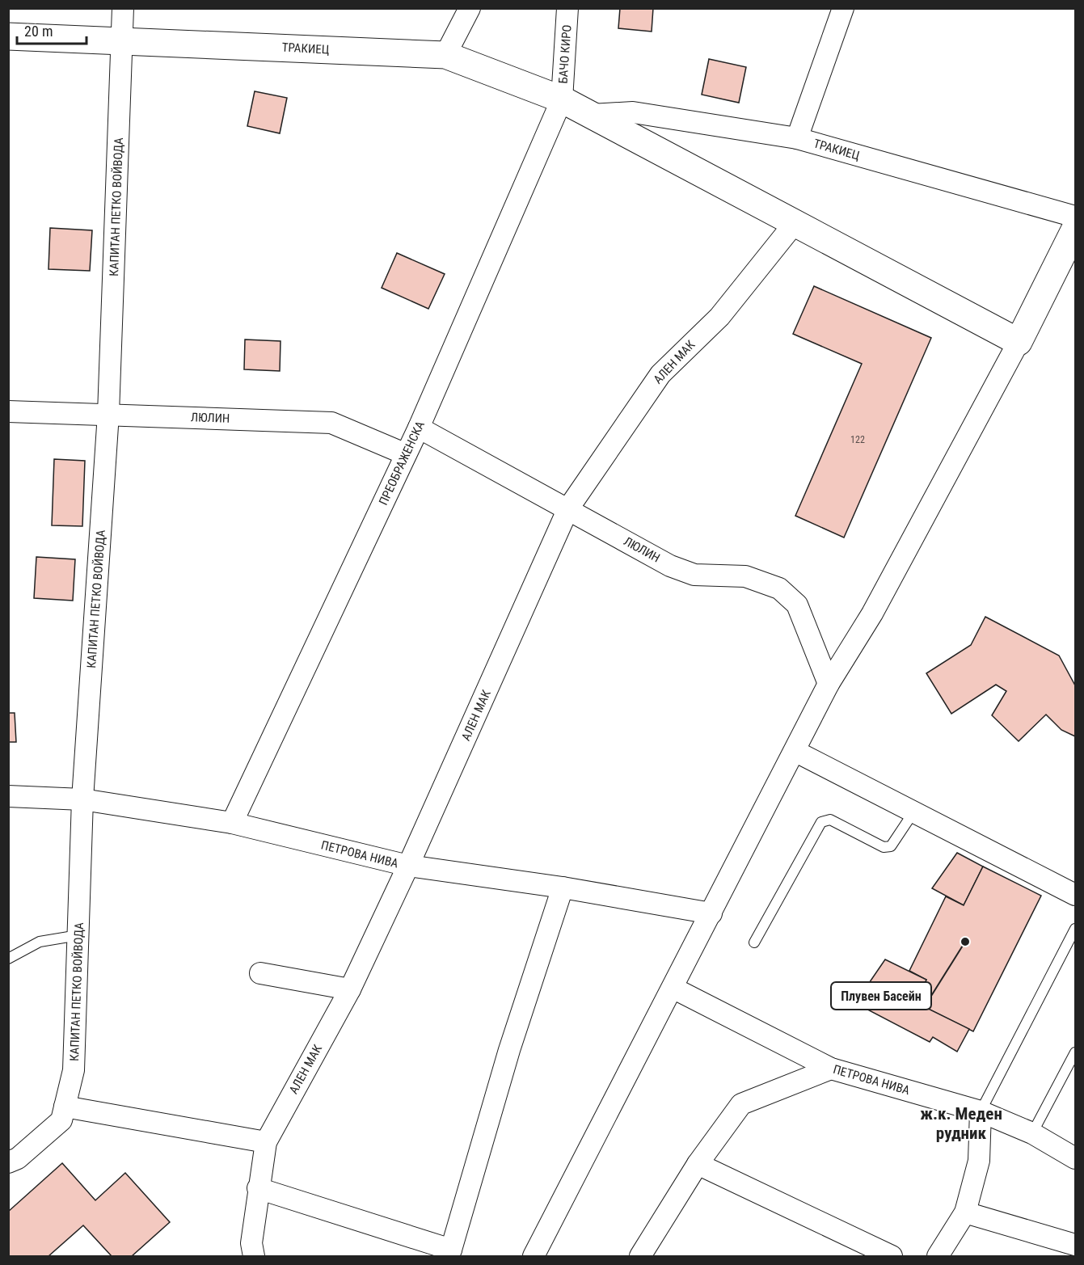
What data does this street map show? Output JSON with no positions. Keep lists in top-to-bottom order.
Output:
{
  "streets": {
    "street": [
      "ТРАКИЕЦ",
      "БАЧО КИРО",
      "КАПИТАН ПЕТКО ВОЙВОДА",
      "АЛЕН МАК",
      "ЛЮЛИН",
      "ПРЕОБРАЖЕНСКА",
      "ПЕТРОВА НИВА"
    ]
  },
  "crossings": [
    ["ТРАКИЕЦ", "БАЧО КИРО"],
    ["ТРАКИЕЦ", "КАПИТАН ПЕТКО ВОЙВОДА"],
    ["ТРАКИЕЦ", "АЛЕН МАК"],
    ["ТРАКИЕЦ", "ПРЕОБРАЖЕНСКА"],
    ["БАЧО КИРО", "ПРЕОБРАЖЕНСКА"],
    ["КАПИТАН ПЕТКО ВОЙВОДА", "ЛЮЛИН"],
    ["КАПИТАН ПЕТКО ВОЙВОДА", "ПЕТРОВА НИВА"],
    ["АЛЕН МАК", "ЛЮЛИН"],
    ["АЛЕН МАК", "ПЕТРОВА НИВА"],
    ["ЛЮЛИН", "ПРЕОБРАЖЕНСКА"],
    ["ПРЕОБРАЖЕНСКА", "ПЕТРОВА НИВА"]
  ],
  "districts": ["ж.к. Меден рудник"],
  "places": ["Плувен Басейн"],
  "house_numbers": ["122"],
  "scale_bar": "20 m"
}
